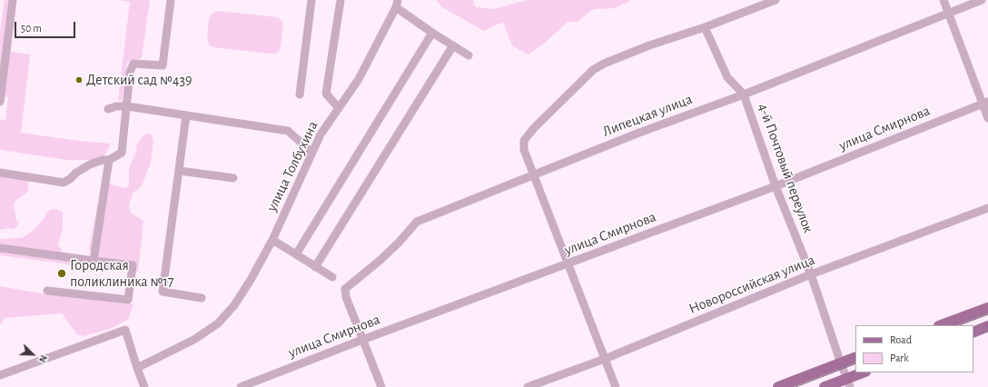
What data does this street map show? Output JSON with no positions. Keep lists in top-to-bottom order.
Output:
{
  "streets": {
    "street": [
      "Липецкая улица",
      "улица Смирнова",
      "улица Толбухина",
      "4-й Почтовый переулок",
      "Новороссийская улица"
    ]
  },
  "crossings": [
    ["Липецкая улица", "улица Смирнова"],
    ["Липецкая улица", "4-й Почтовый переулок"],
    ["улица Смирнова", "4-й Почтовый переулок"],
    ["4-й Почтовый переулок", "Новороссийская улица"]
  ],
  "places": ["Детский сад №439", "Городская поликлиника №17"],
  "legend": ["Road", "Park"],
  "scale_bar": "50 m",
  "north": "bottom right"
}
